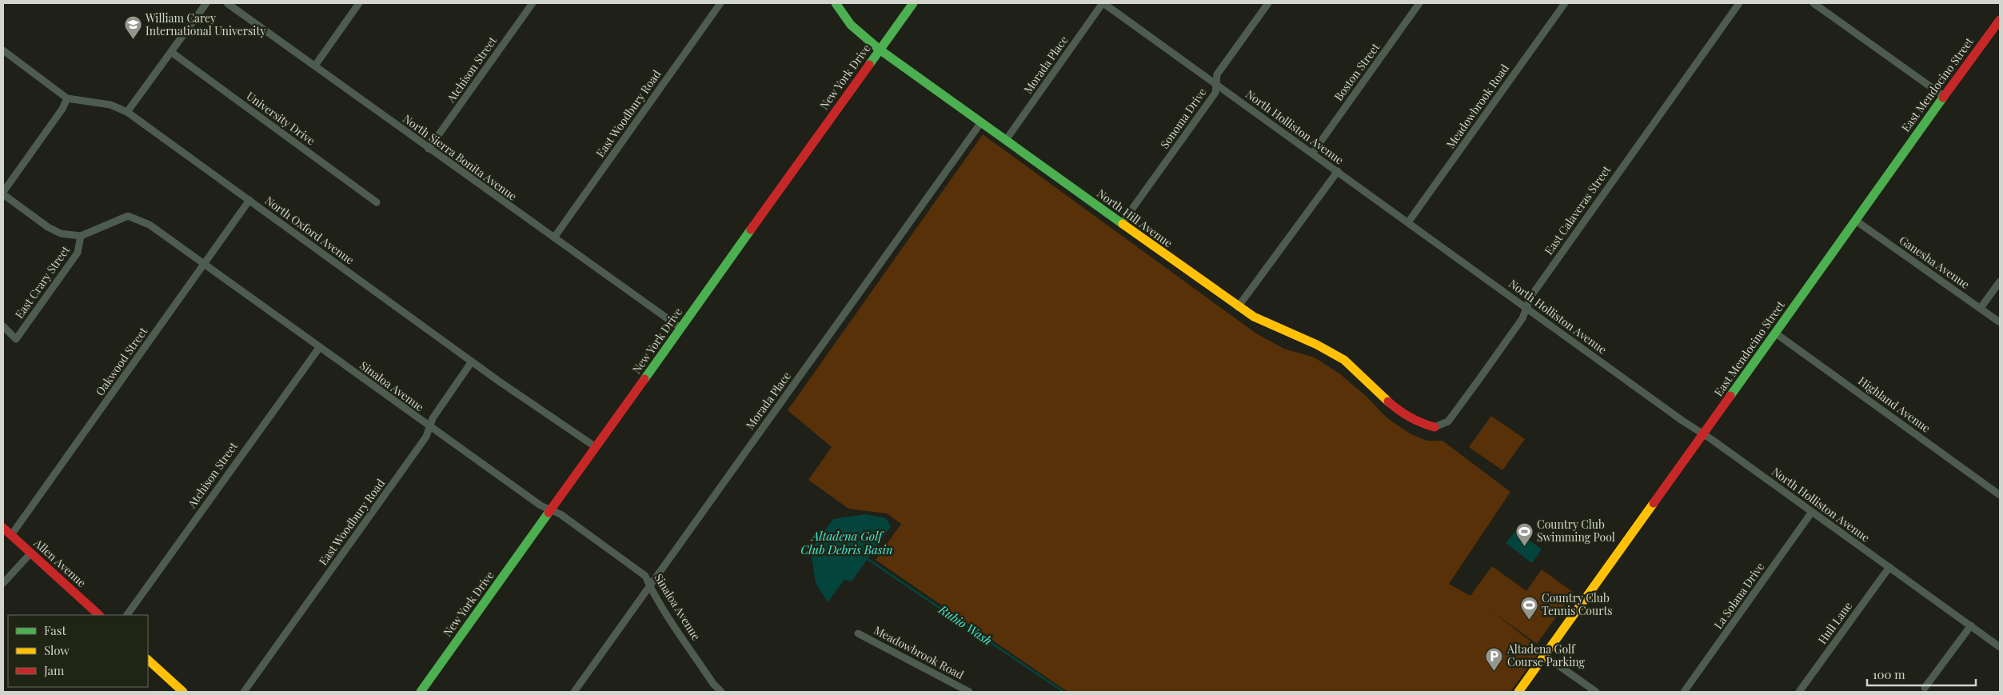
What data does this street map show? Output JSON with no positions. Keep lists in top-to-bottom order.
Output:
{
  "streets": {
    "street": [
      "Morada Place",
      "Atchison Street",
      "Boston Street",
      "New York Drive",
      "East Mendocino Street",
      "Meadowbrook Road",
      "East Woodbury Road",
      "University Drive",
      "Sonoma Drive",
      "North Holliston Avenue",
      "North Sierra Bonita Avenue",
      "East Calaveras Street",
      "North Hill Avenue",
      "North Oxford Avenue",
      "Ganesha Avenue",
      "East Crary Street",
      "Oakwood Street",
      "Sinaloa Avenue",
      "Highland Avenue",
      "Allen Avenue",
      "La Solana Drive",
      "Hull Lane"
    ]
  },
  "crossings": [
    ["Morada Place", "North Holliston Avenue"],
    ["Morada Place", "North Hill Avenue"],
    ["Morada Place", "Sinaloa Avenue"],
    ["Atchison Street", "North Sierra Bonita Avenue"],
    ["Atchison Street", "Sinaloa Avenue"],
    ["Boston Street", "North Holliston Avenue"],
    ["New York Drive", "North Sierra Bonita Avenue"],
    ["New York Drive", "North Hill Avenue"],
    ["New York Drive", "North Oxford Avenue"],
    ["New York Drive", "Sinaloa Avenue"],
    ["East Mendocino Street", "North Holliston Avenue"],
    ["East Mendocino Street", "Ganesha Avenue"],
    ["East Mendocino Street", "Highland Avenue"],
    ["Meadowbrook Road", "North Holliston Avenue"],
    ["East Woodbury Road", "North Sierra Bonita Avenue"],
    ["East Woodbury Road", "North Oxford Avenue"],
    ["East Woodbury Road", "Sinaloa Avenue"],
    ["Sonoma Drive", "North Holliston Avenue"],
    ["Sonoma Drive", "North Hill Avenue"],
    ["North Holliston Avenue", "East Calaveras Street"],
    ["North Holliston Avenue", "La Solana Drive"],
    ["North Holliston Avenue", "Hull Lane"],
    ["East Calaveras Street", "North Hill Avenue"],
    ["North Oxford Avenue", "Oakwood Street"],
    ["East Crary Street", "Sinaloa Avenue"],
    ["Oakwood Street", "Sinaloa Avenue"],
    ["Oakwood Street", "Allen Avenue"]
  ],
  "water": ["Altadena Golf Club Debris Basin", "Rubio Wash"],
  "places": {
    "school or university": ["William Carey International University"],
    "sports": ["Country Club Swimming Pool", "Country Club Tennis Courts"],
    "parking": ["Altadena Golf Course Parking"]
  },
  "legend": ["Fast", "Slow", "Jam"],
  "scale_bar": "100 m"
}
